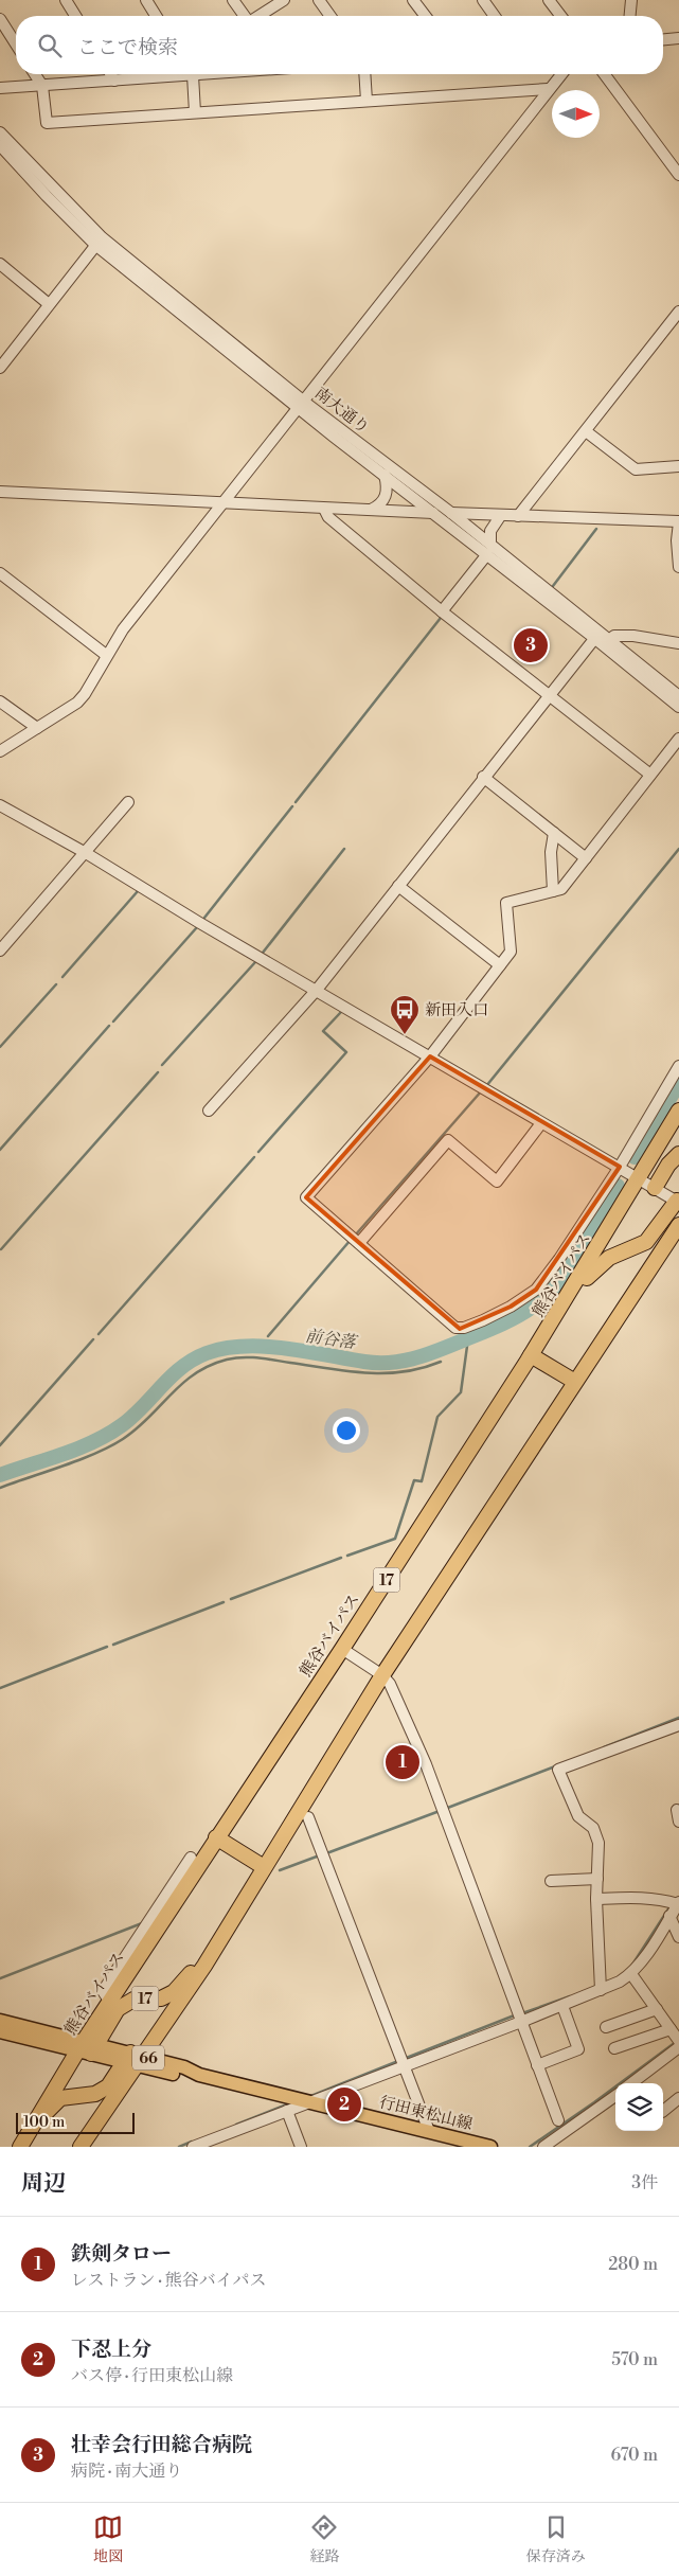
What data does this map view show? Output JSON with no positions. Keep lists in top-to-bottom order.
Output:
{
  "streets": {
    "highway": ["熊谷バイパス", "17"],
    "main road": ["66", "行田東松山線"],
    "street": ["南大通り"]
  },
  "crossings": [
    ["熊谷バイパス", "17"],
    ["熊谷バイパス", "行田東松山線"],
    ["17", "行田東松山線"]
  ],
  "water": ["前谷落"],
  "places": {
    "bus stop": ["新田入口"]
  },
  "scale_bar": "100 m",
  "north": "right",
  "page": {
    "search": "ここで検索",
    "pins": ["3", "1", "2"],
    "scale": "100 m",
    "heading": ["周辺", "3件"],
    "list": [
      {
        "mark": "1",
        "name": "鉄剣タロー",
        "note": "レストラン · 熊谷バイパス",
        "value": "280 m"
      },
      {
        "mark": "2",
        "name": "下忍上分",
        "note": "バス停 · 行田東松山線",
        "value": "570 m"
      },
      {
        "mark": "3",
        "name": "壮幸会行田総合病院",
        "note": "病院 · 南大通り",
        "value": "670 m"
      }
    ],
    "nav": ["地図", "経路", "保存済み"]
  }
}
